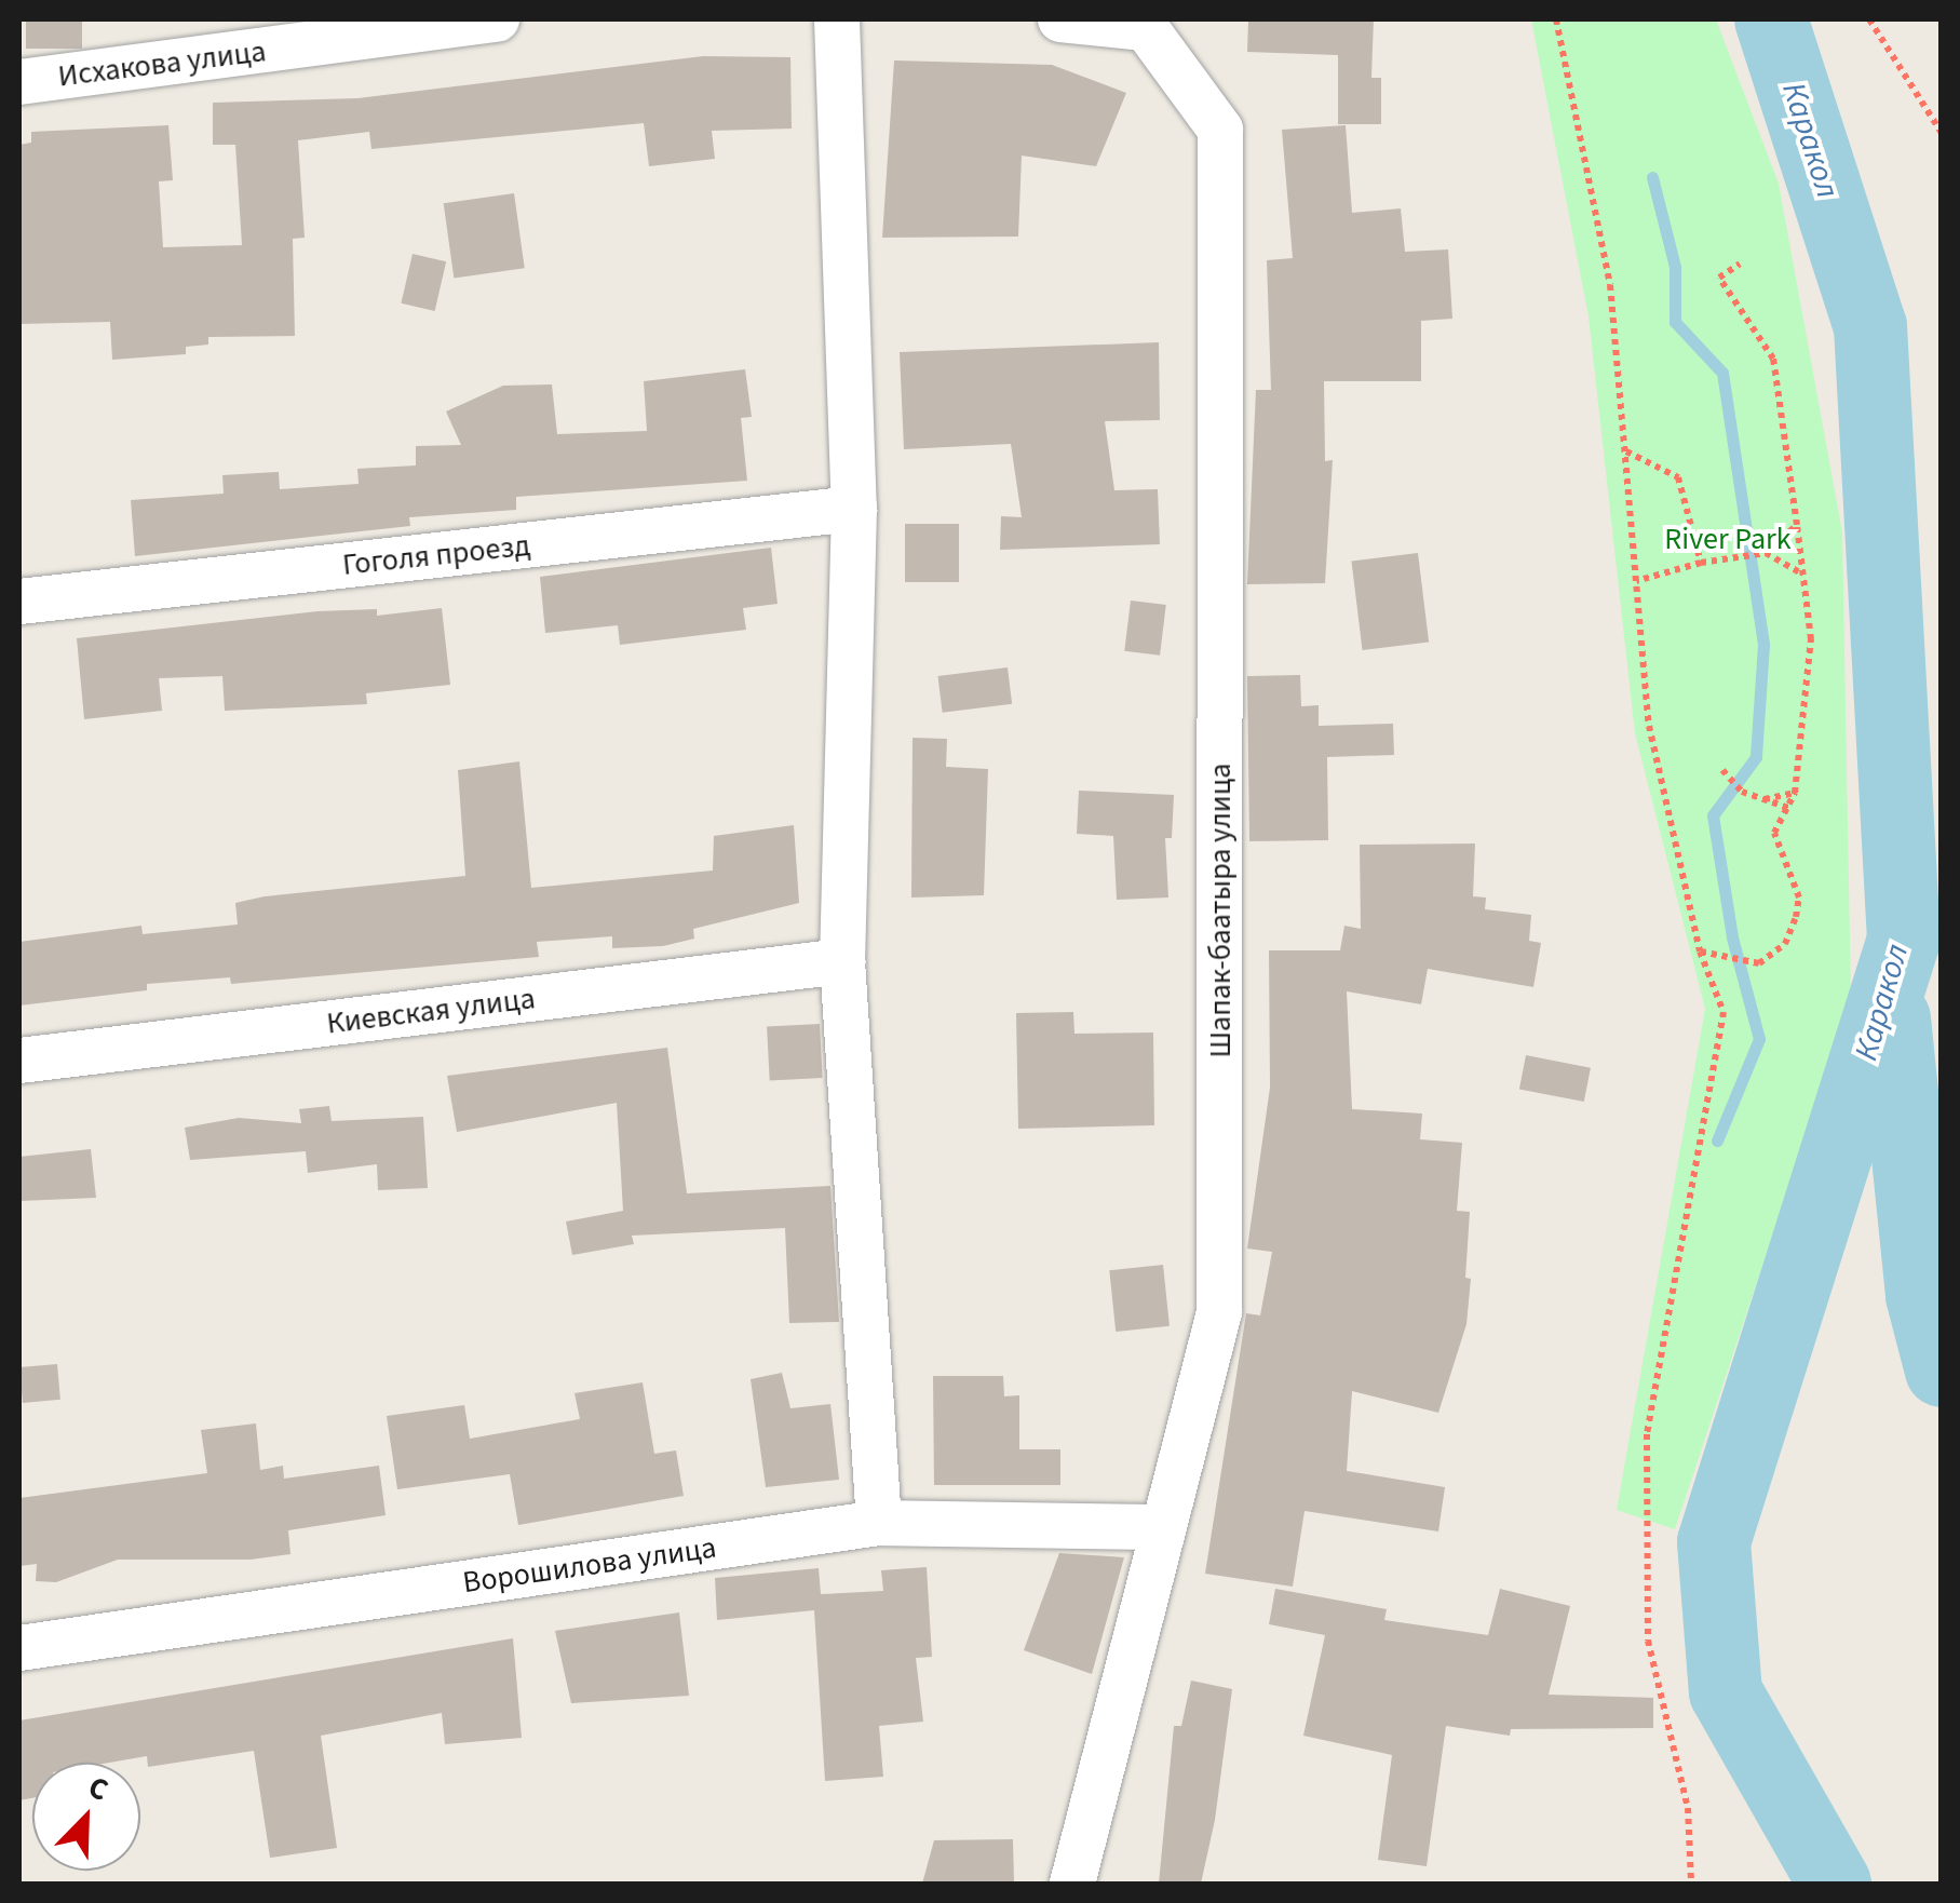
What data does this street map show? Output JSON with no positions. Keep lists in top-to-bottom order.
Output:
{
  "streets": {
    "street": [
      "Исхакова улица",
      "Гоголя проезд",
      "Шапак-баатыра улица",
      "Киевская улица",
      "Ворошилова улица"
    ]
  },
  "crossings": [
    ["Шапак-баатыра улица", "Ворошилова улица"]
  ],
  "water": ["Каракол"],
  "parks": ["River Park"],
  "north": "top right"
}
